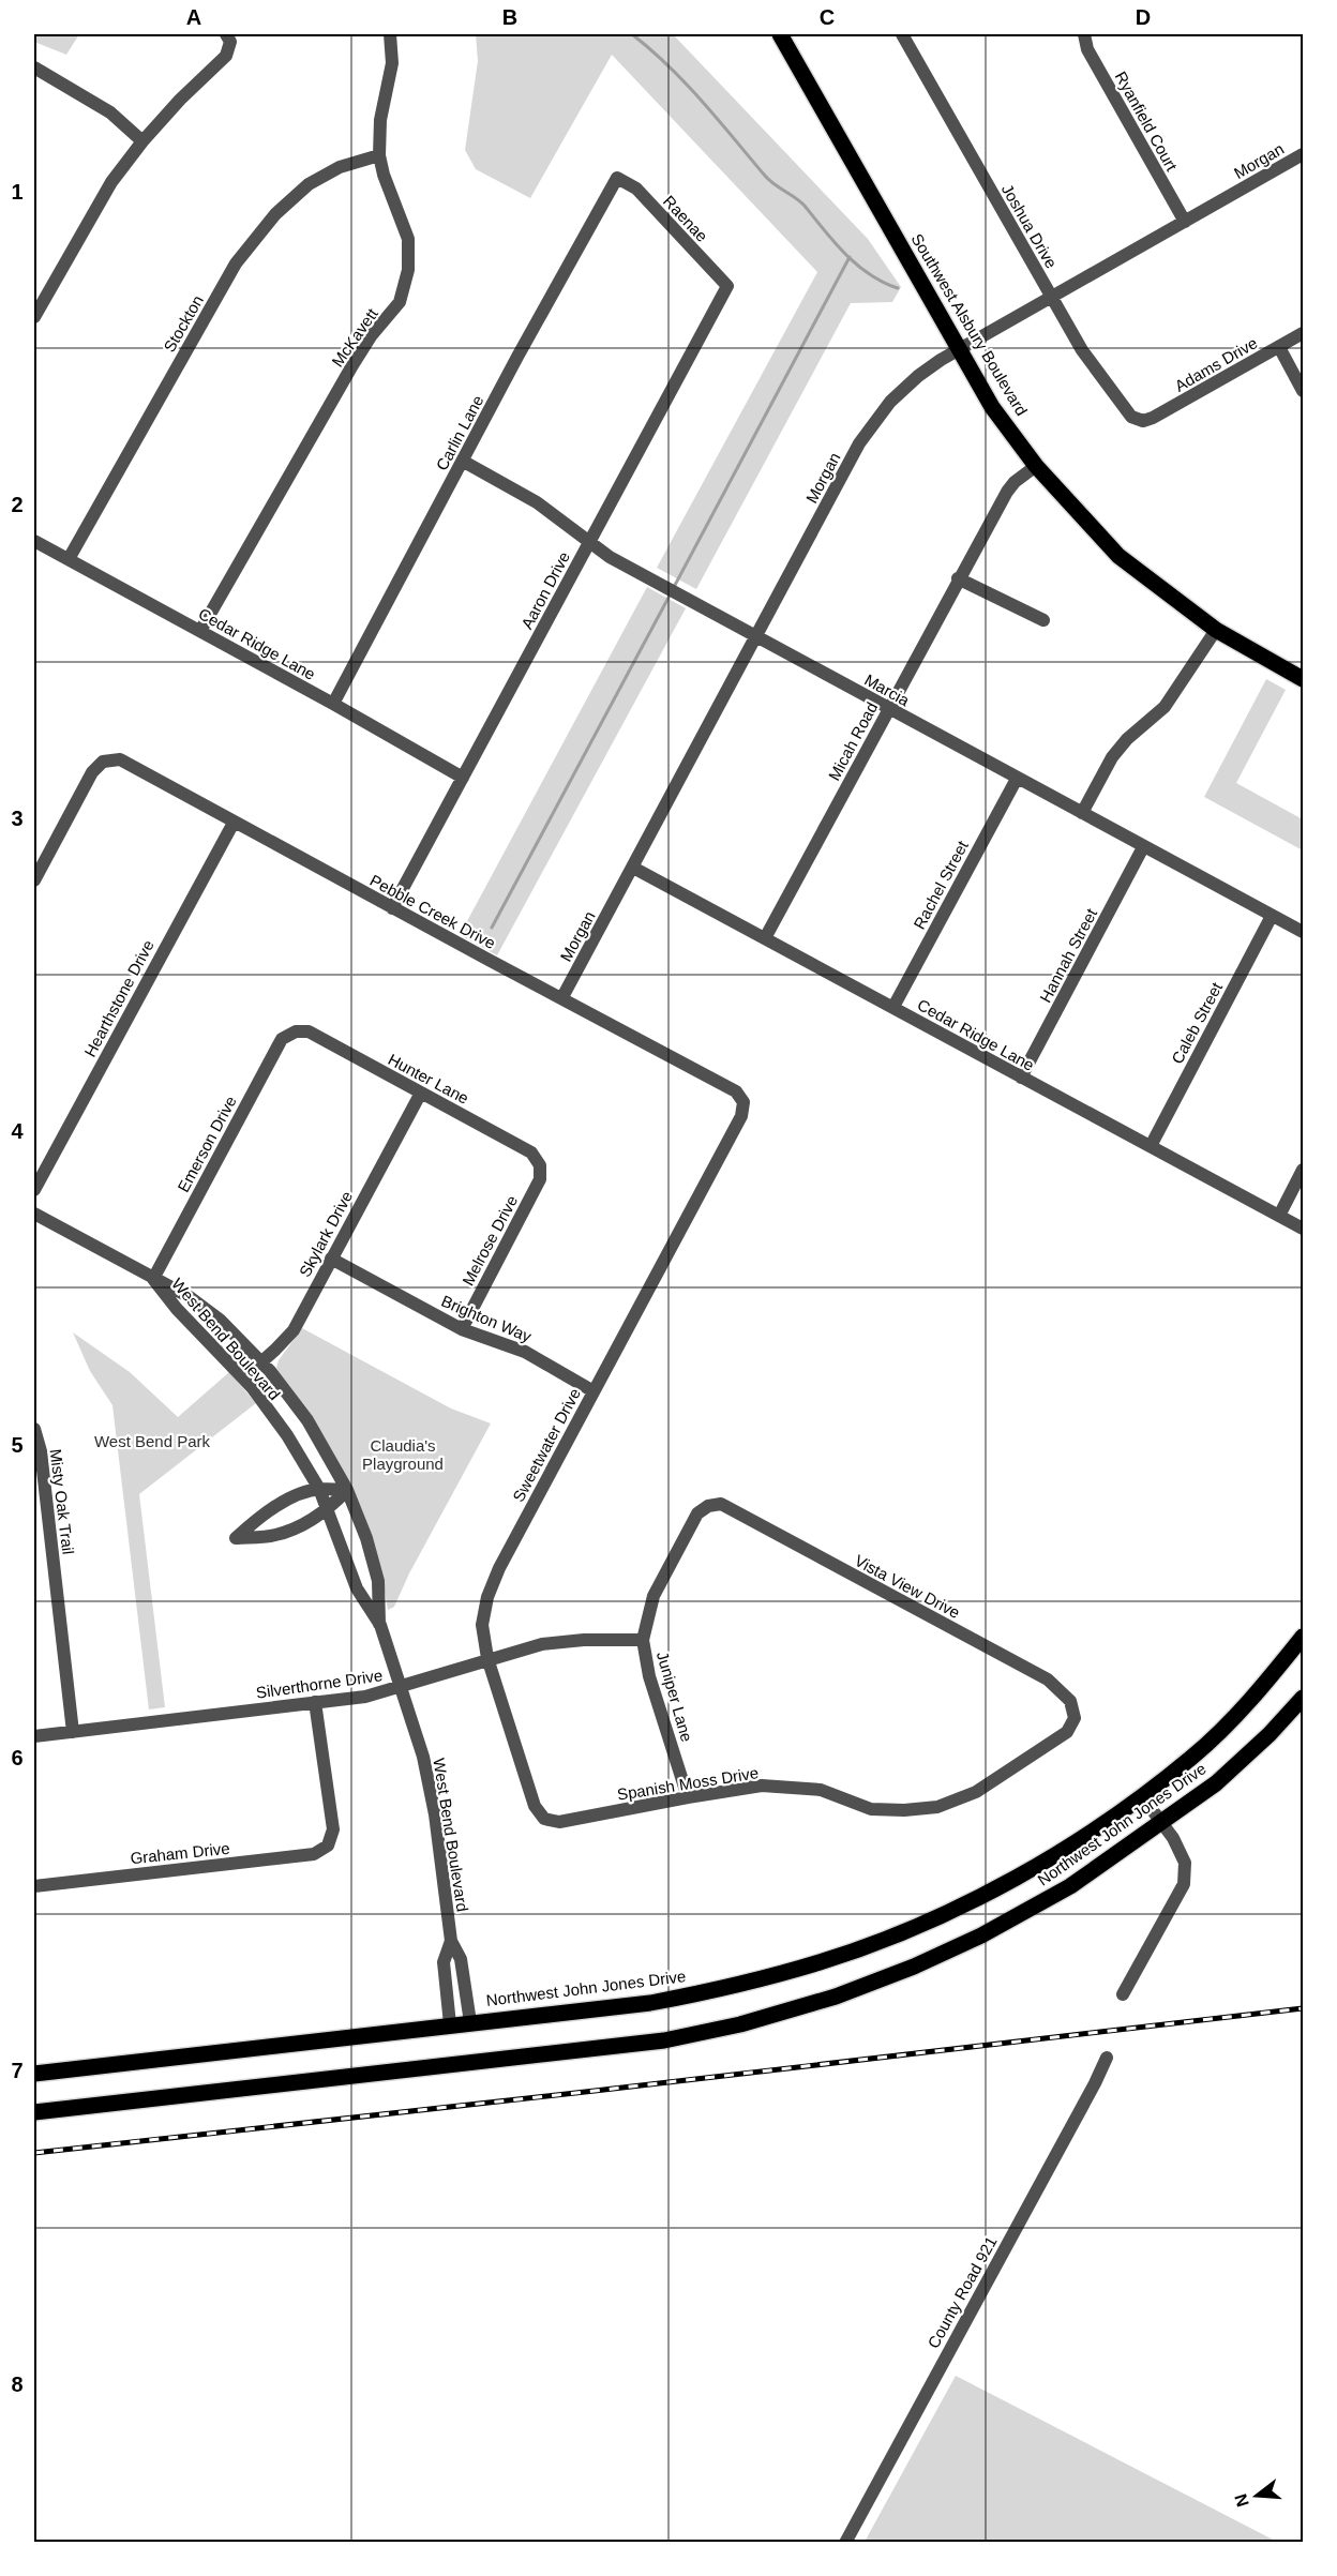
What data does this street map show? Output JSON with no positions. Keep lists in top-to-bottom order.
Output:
{
  "streets": {
    "main road": ["Southwest Alsbury Boulevard", "Northwest John Jones Drive"],
    "street": [
      "Ryanfield Court",
      "Morgan",
      "Raenae",
      "Joshua Drive",
      "Stockton",
      "McKavett",
      "Adams Drive",
      "Carlin Lane",
      "Aaron Drive",
      "Cedar Ridge Lane",
      "Marcia",
      "Micah Road",
      "Rachel Street",
      "Pebble Creek Drive",
      "Hannah Street",
      "Hearthstone Drive",
      "Caleb Street",
      "Hunter Lane",
      "Emerson Drive",
      "Skylark Drive",
      "Melrose Drive",
      "Brighton Way",
      "West Bend Boulevard",
      "Sweetwater Drive",
      "Misty Oak Trail",
      "Vista View Drive",
      "Silverthorne Drive",
      "Juniper Lane",
      "Spanish Moss Drive",
      "Graham Drive",
      "County Road 921"
    ]
  },
  "crossings": [
    ["Ryanfield Court", "Morgan"],
    ["Morgan", "Joshua Drive"],
    ["Morgan", "Southwest Alsbury Boulevard"],
    ["Morgan", "Cedar Ridge Lane"],
    ["Morgan", "Marcia"],
    ["Morgan", "Pebble Creek Drive"],
    ["Raenae", "Carlin Lane"],
    ["Raenae", "Aaron Drive"],
    ["Joshua Drive", "Adams Drive"],
    ["Stockton", "McKavett"],
    ["Stockton", "Cedar Ridge Lane"],
    ["Southwest Alsbury Boulevard", "Micah Road"],
    ["McKavett", "Cedar Ridge Lane"],
    ["Carlin Lane", "Cedar Ridge Lane"],
    ["Carlin Lane", "Marcia"],
    ["Aaron Drive", "Cedar Ridge Lane"],
    ["Aaron Drive", "Marcia"],
    ["Aaron Drive", "Pebble Creek Drive"],
    ["Cedar Ridge Lane", "Micah Road"],
    ["Cedar Ridge Lane", "Rachel Street"],
    ["Cedar Ridge Lane", "Hannah Street"],
    ["Cedar Ridge Lane", "Caleb Street"],
    ["Marcia", "Micah Road"],
    ["Marcia", "Rachel Street"],
    ["Marcia", "Hannah Street"],
    ["Marcia", "Caleb Street"],
    ["Pebble Creek Drive", "Hearthstone Drive"],
    ["Pebble Creek Drive", "Sweetwater Drive"],
    ["Hunter Lane", "Emerson Drive"],
    ["Hunter Lane", "Skylark Drive"],
    ["Hunter Lane", "Melrose Drive"],
    ["Emerson Drive", "West Bend Boulevard"],
    ["Skylark Drive", "Brighton Way"],
    ["Skylark Drive", "West Bend Boulevard"],
    ["Melrose Drive", "Brighton Way"],
    ["Brighton Way", "Sweetwater Drive"],
    ["West Bend Boulevard", "Silverthorne Drive"],
    ["West Bend Boulevard", "Northwest John Jones Drive"],
    ["Sweetwater Drive", "Silverthorne Drive"],
    ["Sweetwater Drive", "Spanish Moss Drive"],
    ["Misty Oak Trail", "Silverthorne Drive"],
    ["Vista View Drive", "Juniper Lane"],
    ["Vista View Drive", "Spanish Moss Drive"],
    ["Silverthorne Drive", "Juniper Lane"],
    ["Silverthorne Drive", "Graham Drive"],
    ["Juniper Lane", "Spanish Moss Drive"]
  ],
  "parks": ["West Bend Park", "Claudia's Playground"],
  "north": "left",
  "grid": {
    "columns": [
      "A",
      "B",
      "C",
      "D"
    ],
    "rows": [
      "1",
      "2",
      "3",
      "4",
      "5",
      "6",
      "7",
      "8"
    ]
  }
}
